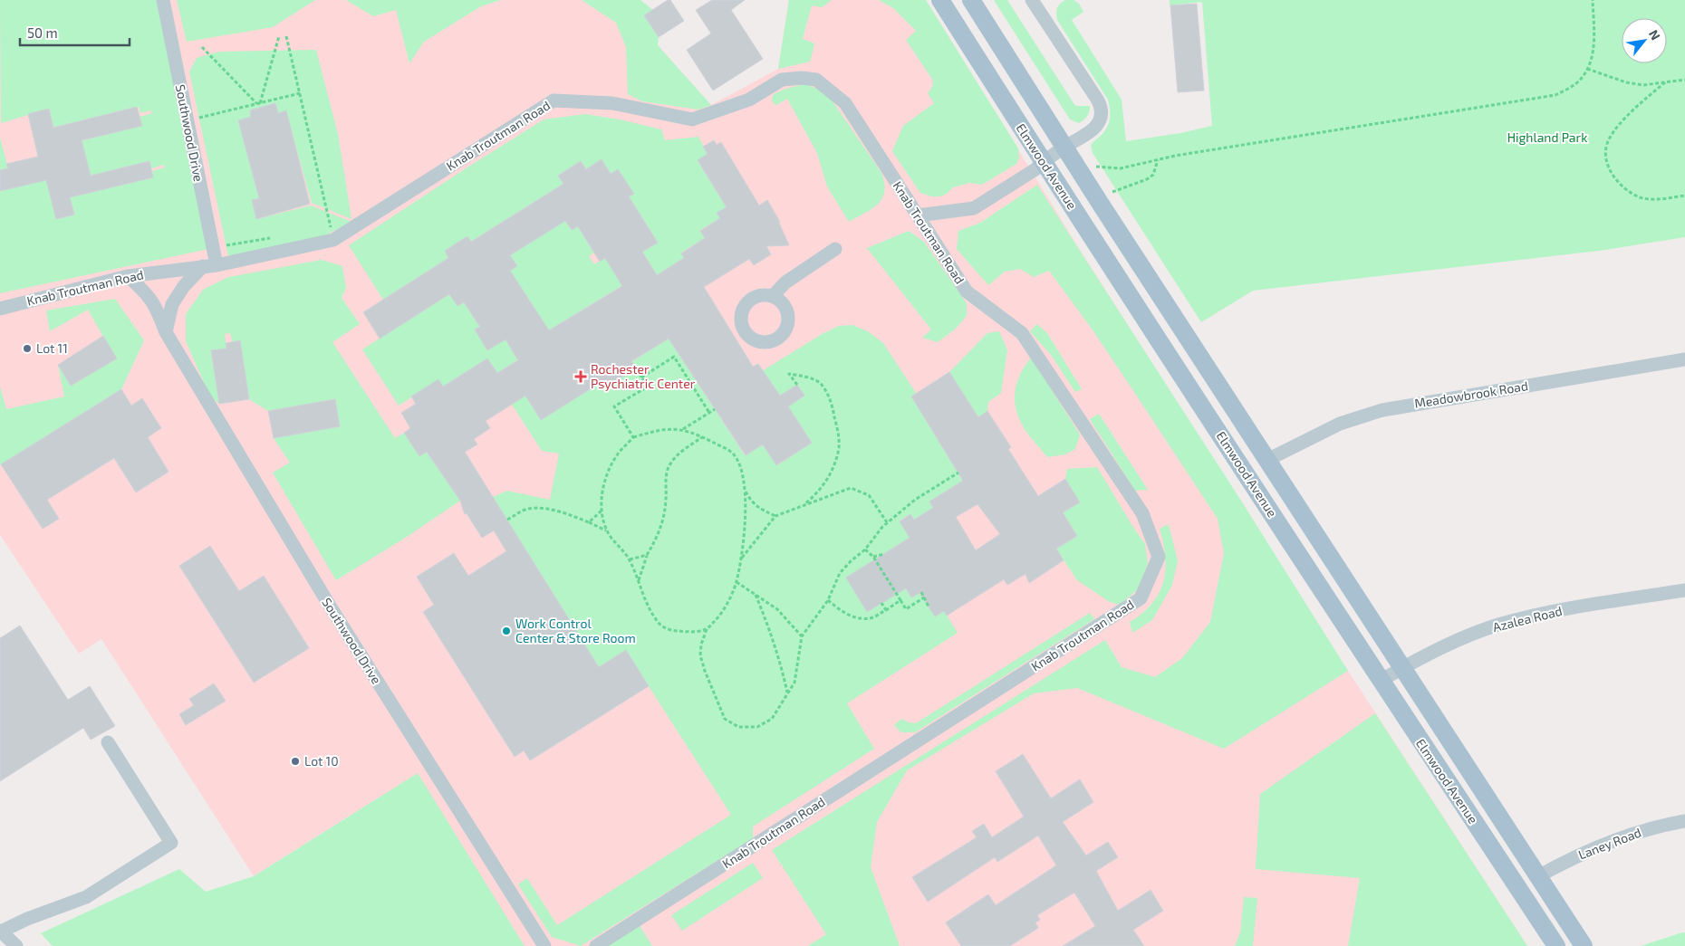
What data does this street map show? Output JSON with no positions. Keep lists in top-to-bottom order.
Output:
{
  "streets": {
    "main road": ["Elmwood Avenue"],
    "street": [
      "Southwood Drive",
      "Knab Troutman Road",
      "Meadowbrook Road",
      "Azalea Road",
      "Laney Road"
    ]
  },
  "crossings": [
    ["Southwood Drive", "Knab Troutman Road"],
    ["Elmwood Avenue", "Meadowbrook Road"],
    ["Elmwood Avenue", "Azalea Road"],
    ["Elmwood Avenue", "Laney Road"]
  ],
  "parks": ["Highland Park"],
  "places": {
    "other": ["Lot 11", "Work Control Center & Store Room", "Lot 10"],
    "health": ["Rochester Psychiatric Center"]
  },
  "scale_bar": "50 m",
  "north": "top right"
}
